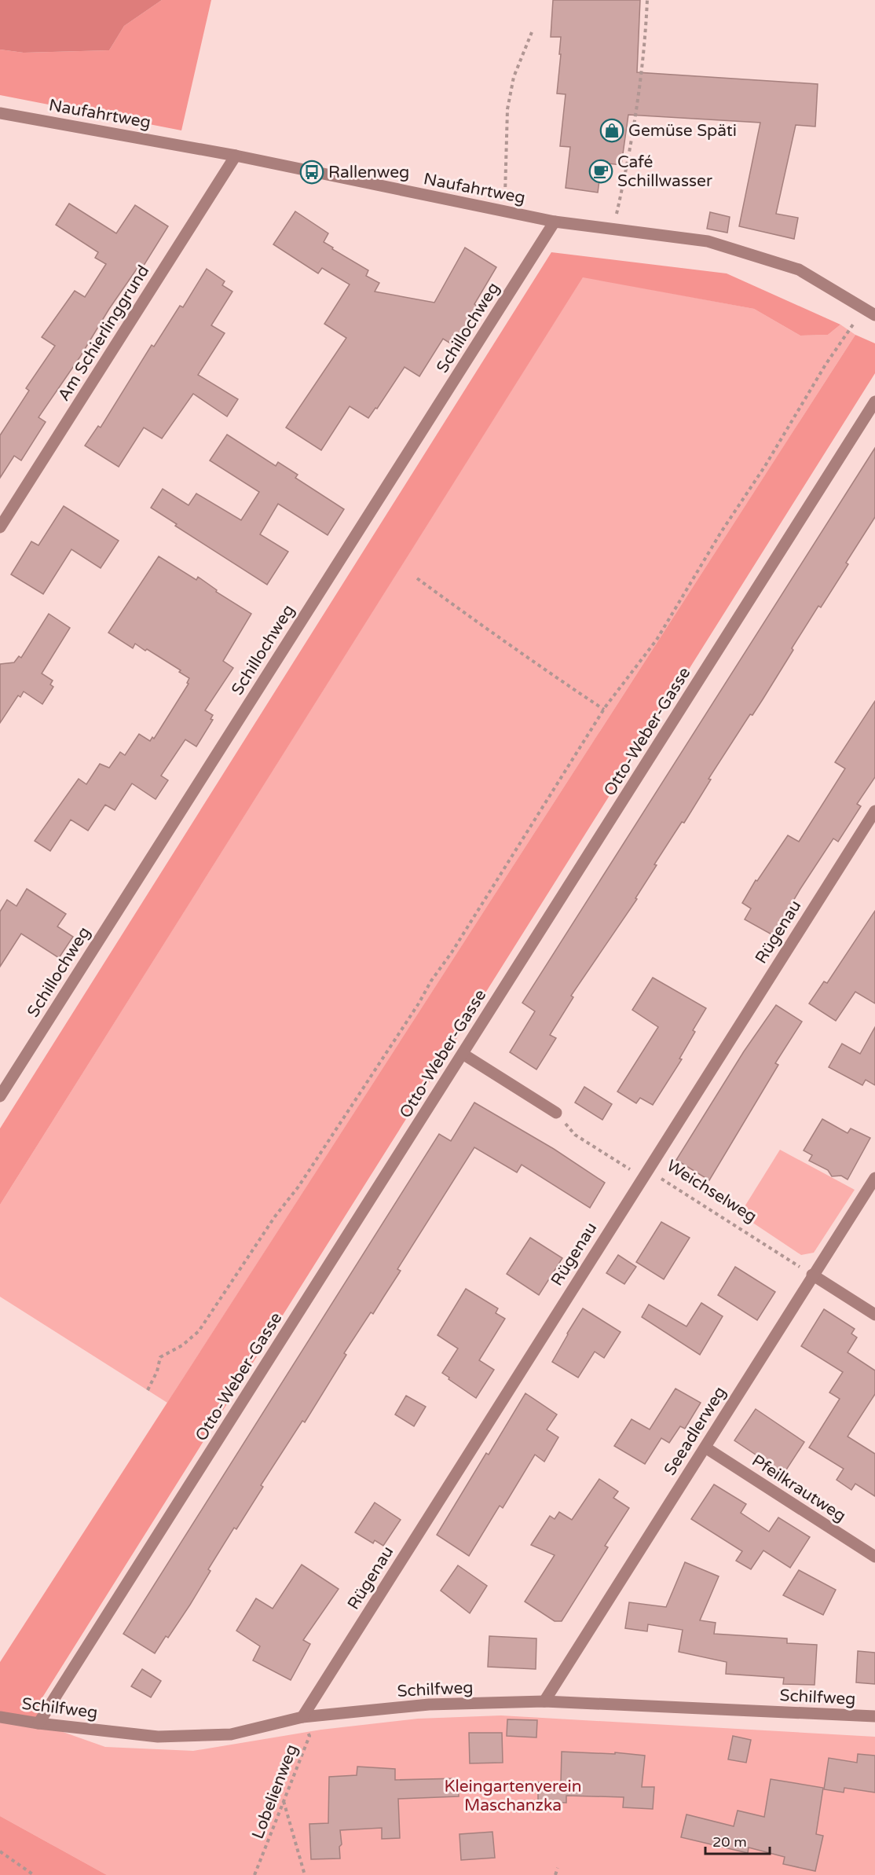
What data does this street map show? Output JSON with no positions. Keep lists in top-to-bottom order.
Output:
{
  "streets": {
    "street": [
      "Naufahrtweg",
      "Schillochweg",
      "Am Schierlinggrund",
      "Otto-Weber-Gasse",
      "Rügenau",
      "Seeadlerweg",
      "Pfeilkrautweg",
      "Schilfweg"
    ],
    "path": ["Weichselweg", "Lobelienweg"]
  },
  "crossings": [
    ["Naufahrtweg", "Schillochweg"],
    ["Naufahrtweg", "Am Schierlinggrund"],
    ["Otto-Weber-Gasse", "Schilfweg"],
    ["Rügenau", "Weichselweg"],
    ["Rügenau", "Schilfweg"],
    ["Rügenau", "Lobelienweg"],
    ["Weichselweg", "Seeadlerweg"],
    ["Seeadlerweg", "Pfeilkrautweg"],
    ["Seeadlerweg", "Schilfweg"],
    ["Schilfweg", "Lobelienweg"]
  ],
  "parks": ["Kleingartenverein Maschanzka"],
  "places": {
    "shop": ["Gemüse Späti"],
    "cafe": ["Café Schillwasser"],
    "bus stop": ["Rallenweg"]
  },
  "scale_bar": "20 m"
}
